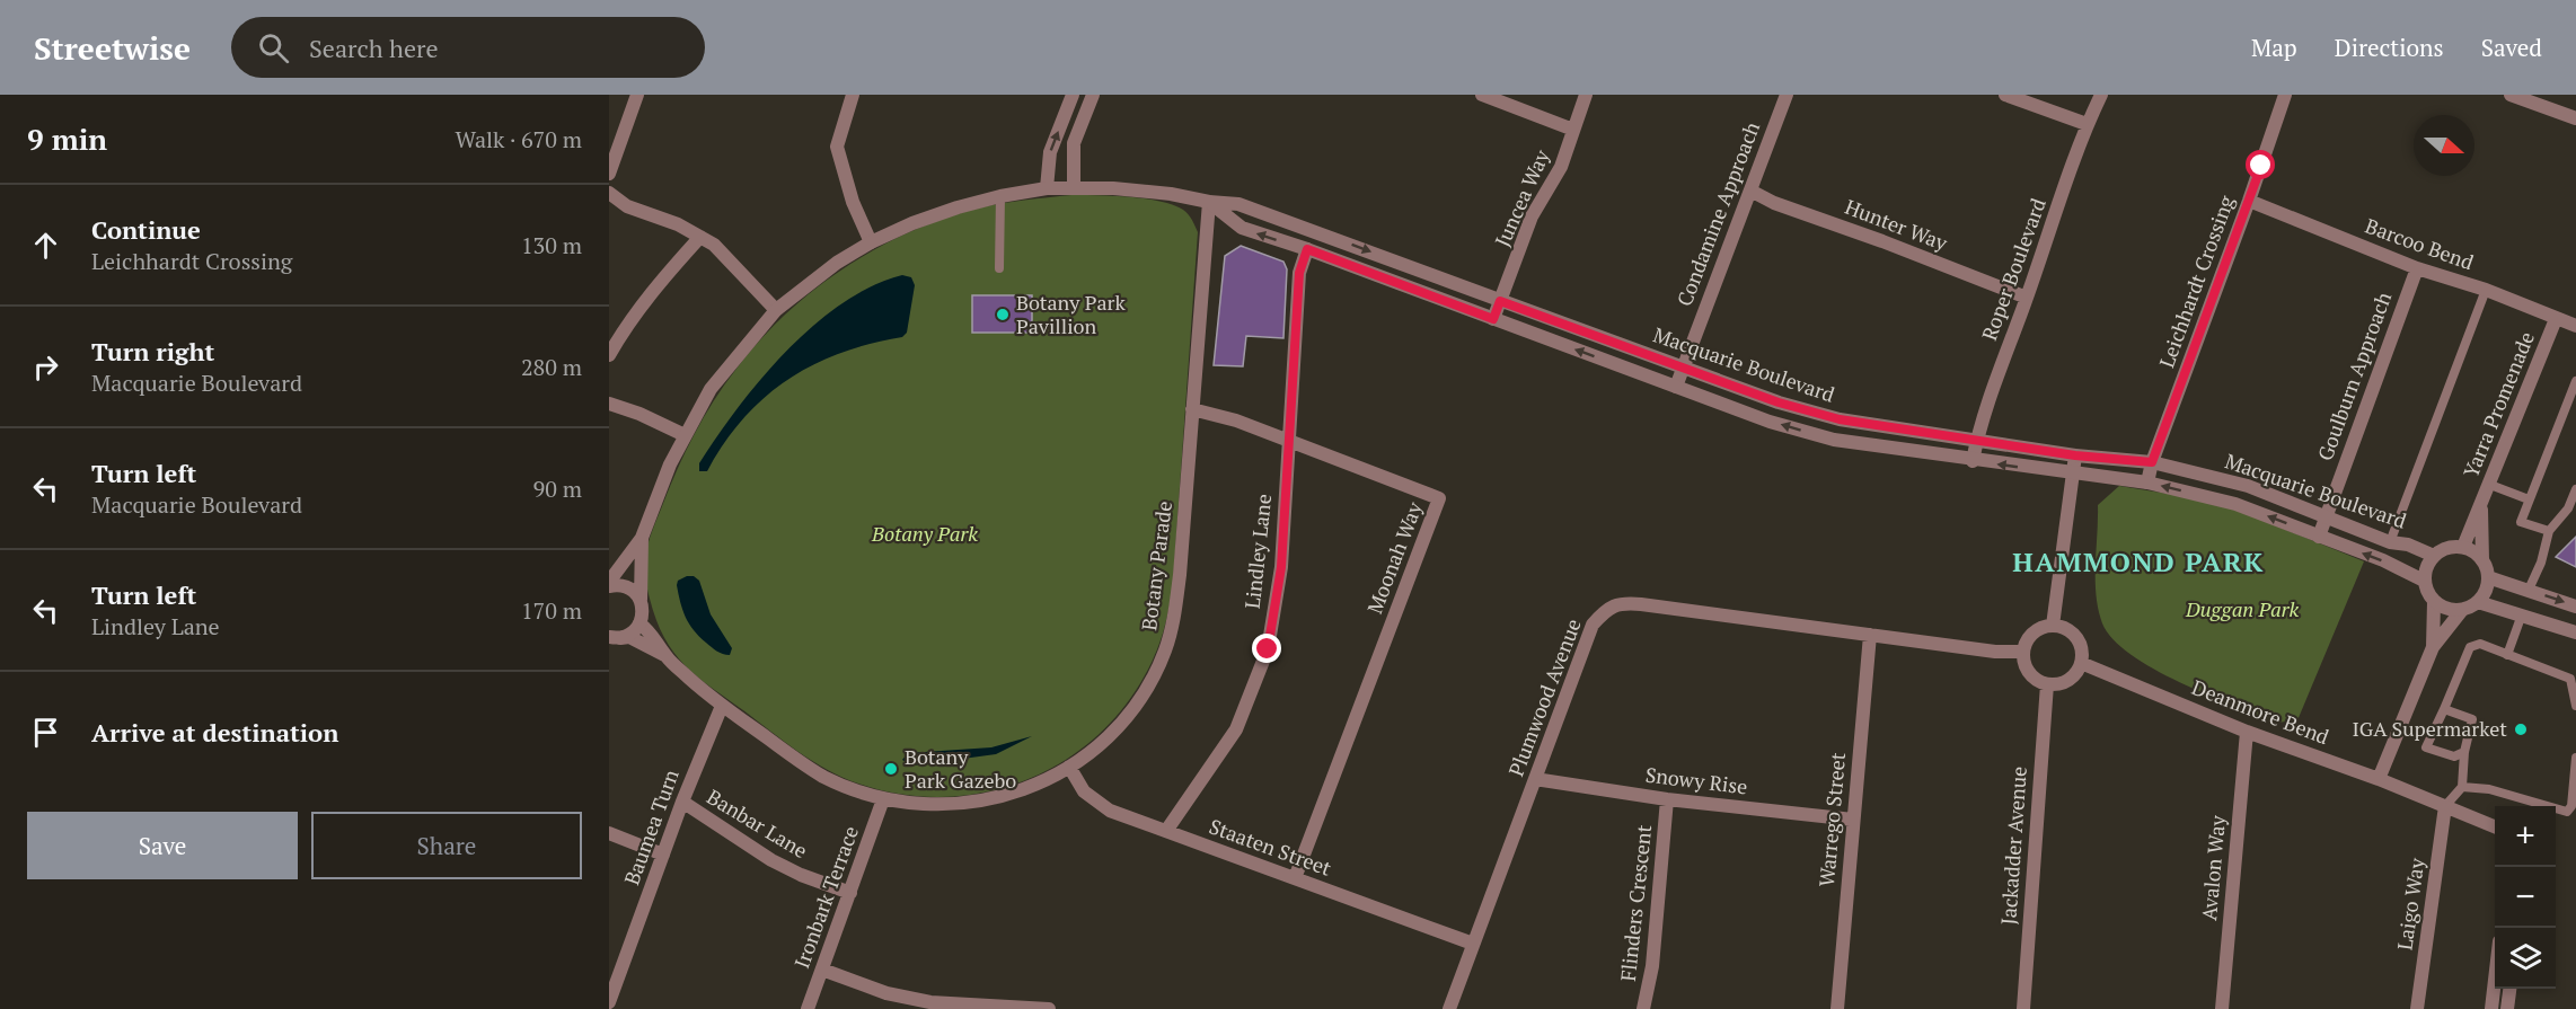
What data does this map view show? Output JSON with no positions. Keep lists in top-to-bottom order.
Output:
{
  "streets": {
    "street": [
      "Juncea Way",
      "Condamine Approach",
      "Hunter Way",
      "Barcoo Bend",
      "Roper Boulevard",
      "Leichhardt Crossing",
      "Macquarie Boulevard",
      "Goulburn Approach",
      "Yarra Promenade",
      "Lindley Lane",
      "Moonah Way",
      "Botany Parade",
      "Plumwood Avenue",
      "Deanmore Bend",
      "Snowy Rise",
      "Warrego Street",
      "Banbar Lane",
      "Baumea Turn",
      "Jackadder Avenue",
      "Staaten Street",
      "Avalon Way",
      "Ironbark Terrace",
      "Flinders Crescent",
      "Laigo Way"
    ]
  },
  "crossings": [
    ["Juncea Way", "Macquarie Boulevard"],
    ["Condamine Approach", "Hunter Way"],
    ["Condamine Approach", "Macquarie Boulevard"],
    ["Hunter Way", "Roper Boulevard"],
    ["Barcoo Bend", "Leichhardt Crossing"],
    ["Barcoo Bend", "Goulburn Approach"],
    ["Barcoo Bend", "Yarra Promenade"],
    ["Roper Boulevard", "Macquarie Boulevard"],
    ["Leichhardt Crossing", "Macquarie Boulevard"],
    ["Macquarie Boulevard", "Goulburn Approach"],
    ["Macquarie Boulevard", "Yarra Promenade"],
    ["Macquarie Boulevard", "Lindley Lane"],
    ["Macquarie Boulevard", "Botany Parade"],
    ["Lindley Lane", "Moonah Way"],
    ["Lindley Lane", "Staaten Street"],
    ["Moonah Way", "Botany Parade"],
    ["Moonah Way", "Staaten Street"],
    ["Botany Parade", "Baumea Turn"],
    ["Botany Parade", "Staaten Street"],
    ["Botany Parade", "Ironbark Terrace"],
    ["Plumwood Avenue", "Deanmore Bend"],
    ["Plumwood Avenue", "Snowy Rise"],
    ["Plumwood Avenue", "Warrego Street"],
    ["Plumwood Avenue", "Jackadder Avenue"],
    ["Plumwood Avenue", "Staaten Street"],
    ["Deanmore Bend", "Jackadder Avenue"],
    ["Deanmore Bend", "Avalon Way"],
    ["Deanmore Bend", "Laigo Way"],
    ["Snowy Rise", "Warrego Street"],
    ["Snowy Rise", "Flinders Crescent"],
    ["Banbar Lane", "Baumea Turn"],
    ["Banbar Lane", "Ironbark Terrace"]
  ],
  "districts": ["HAMMOND PARK"],
  "parks": ["Botany Park", "Duggan Park"],
  "places": ["Botany Park Pavillion", "IGA Supermarket", "Botany Park Gazebo"],
  "north": "right",
  "page": {
    "header": "Streetwise",
    "search": "Search here",
    "nav": ["Map", "Directions", "Saved"],
    "heading": ["9 min", "Walk · 670 m"],
    "list": [
      ["Continue", "Leichhardt Crossing", "130 m"],
      ["Turn right", "Macquarie Boulevard", "280 m"],
      ["Turn left", "Macquarie Boulevard", "90 m"],
      ["Turn left", "Lindley Lane", "170 m"],
      "Arrive at destination"
    ],
    "buttons": ["Save", "Share"],
    "map_buttons": ["+", "−"]
  }
}
